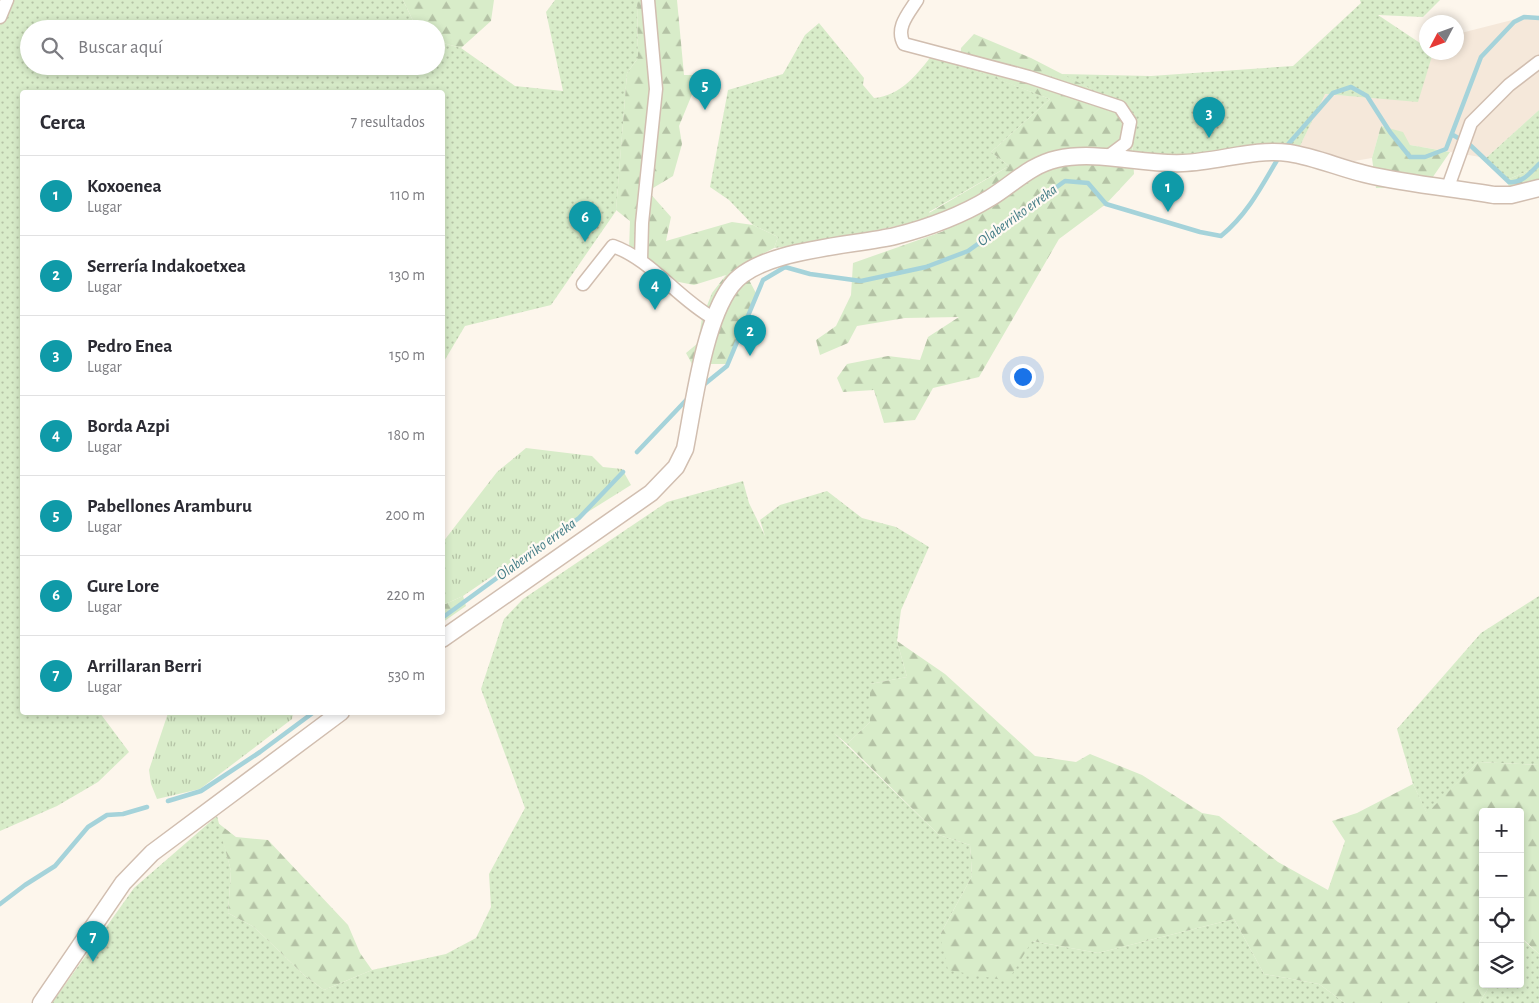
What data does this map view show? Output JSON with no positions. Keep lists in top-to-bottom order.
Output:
{
  "water": ["Olaberriko erreka"],
  "north": "bottom left",
  "page": {
    "search": "Buscar aquí",
    "pins": [
      "5",
      "3",
      "1",
      "6",
      "4",
      "2",
      "7"
    ],
    "heading": ["Cerca", "7 resultados"],
    "list": [
      {
        "mark": "1",
        "name": "Koxoenea",
        "note": "Lugar",
        "value": "110 m"
      },
      {
        "mark": "2",
        "name": "Serrería Indakoetxea",
        "note": "Lugar",
        "value": "130 m"
      },
      {
        "mark": "3",
        "name": "Pedro Enea",
        "note": "Lugar",
        "value": "150 m"
      },
      {
        "mark": "4",
        "name": "Borda Azpi",
        "note": "Lugar",
        "value": "180 m"
      },
      {
        "mark": "5",
        "name": "Pabellones Aramburu",
        "note": "Lugar",
        "value": "200 m"
      },
      {
        "mark": "6",
        "name": "Gure Lore",
        "note": "Lugar",
        "value": "220 m"
      },
      {
        "mark": "7",
        "name": "Arrillaran Berri",
        "note": "Lugar",
        "value": "530 m"
      }
    ],
    "map_buttons": ["+", "−"]
  }
}
